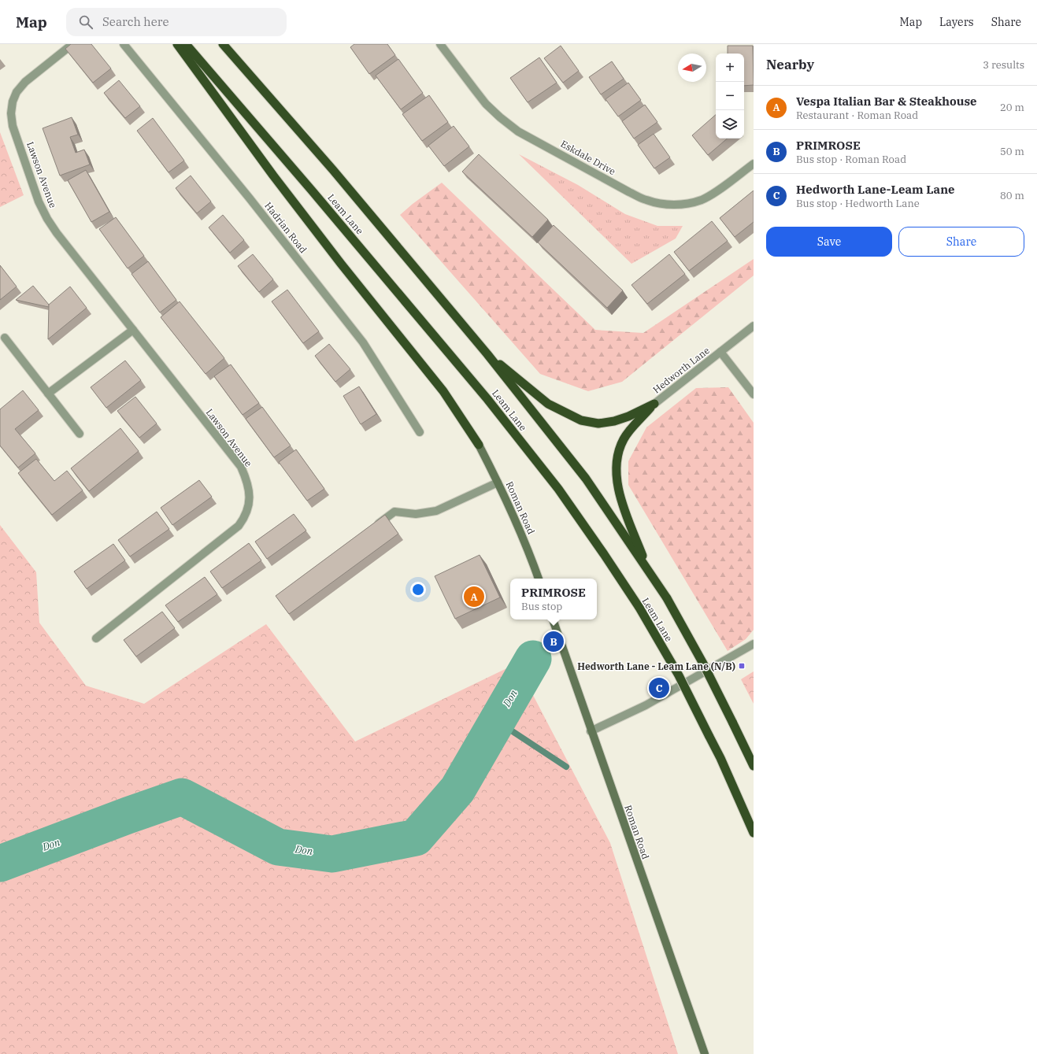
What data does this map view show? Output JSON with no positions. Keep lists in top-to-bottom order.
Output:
{
  "streets": {
    "highway": ["Leam Lane"],
    "main road": ["Roman Road"],
    "street": [
      "Eskdale Drive",
      "Lawson Avenue",
      "Hadrian Road",
      "Hedworth Lane"
    ]
  },
  "water": ["Don"],
  "places": {
    "transit": ["Hedworth Lane - Leam Lane (N/B)"]
  },
  "north": "left",
  "page": {
    "header": "Map",
    "search": "Search here",
    "nav": ["Map", "Layers", "Share"],
    "heading": ["Nearby", "3 results"],
    "map_buttons": ["+", "−"],
    "list": [
      {
        "mark": "A",
        "name": "Vespa Italian Bar & Steakhouse",
        "note": "Restaurant · Roman Road",
        "value": "20 m"
      },
      {
        "mark": "B",
        "name": "PRIMROSE",
        "note": "Bus stop · Roman Road",
        "value": "50 m"
      },
      {
        "mark": "C",
        "name": "Hedworth Lane-Leam Lane",
        "note": "Bus stop · Hedworth Lane",
        "value": "80 m"
      }
    ],
    "buttons": ["Save", "Share"],
    "popup": ["PRIMROSE", "Bus stop"],
    "pins": ["A", "B", "C"]
  }
}
